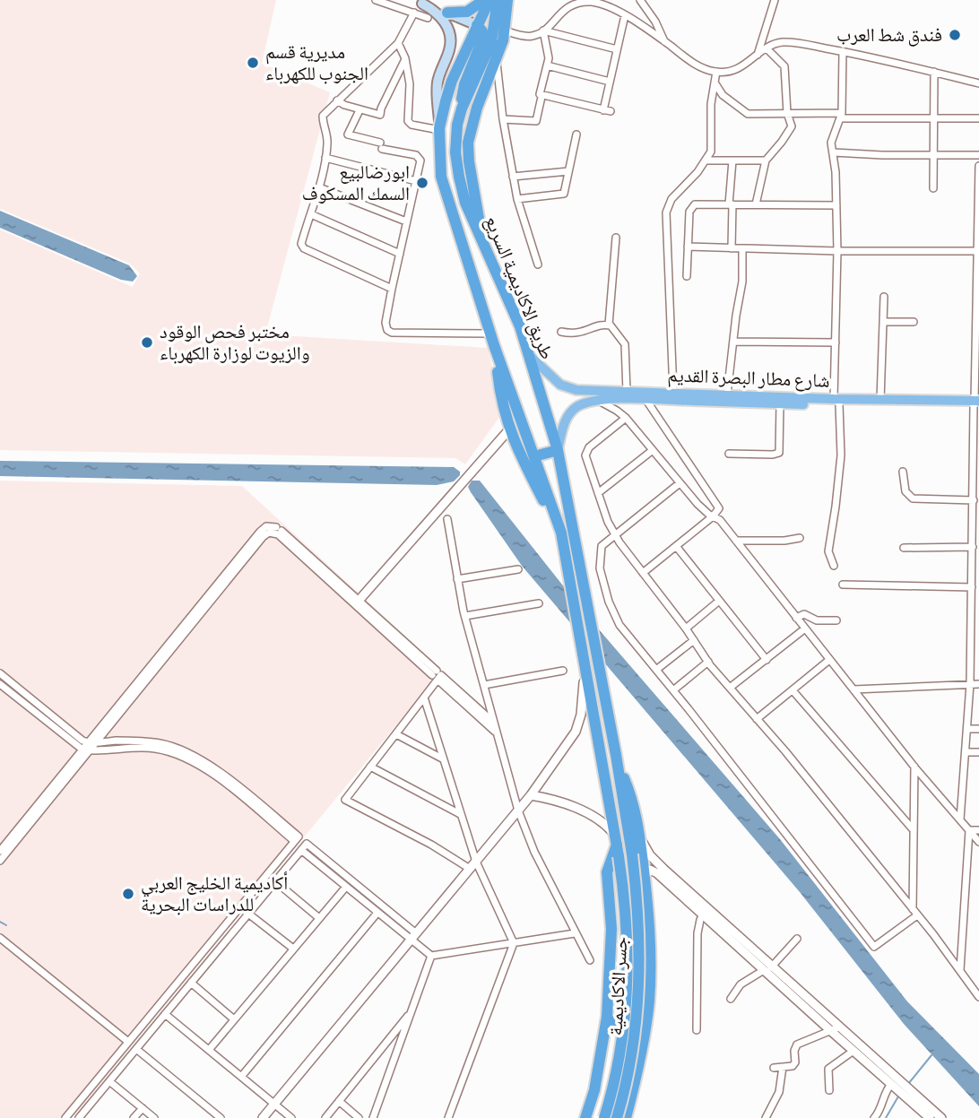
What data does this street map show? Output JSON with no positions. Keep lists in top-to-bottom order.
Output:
{
  "streets": {
    "highway": ["طريق الاكاديمية السريع", "جسر الاكاديمية"],
    "main road": ["شارع مطار البصرة القديم"]
  },
  "crossings": [
    ["طريق الاكاديمية السريع", "شارع مطار البصرة القديم"],
    ["طريق الاكاديمية السريع", "جسر الاكاديمية"]
  ],
  "places": [
    "فندق شط العرب",
    "مديرية قسم الجنوب للكهرباء",
    "ابورضالبيع السمك المسكوف",
    "مختبر فحص الوقود والزيوت لوزارة الكهرباء",
    "أكاديمية الخليج العربي للدراسات البحرية"
  ]
}
